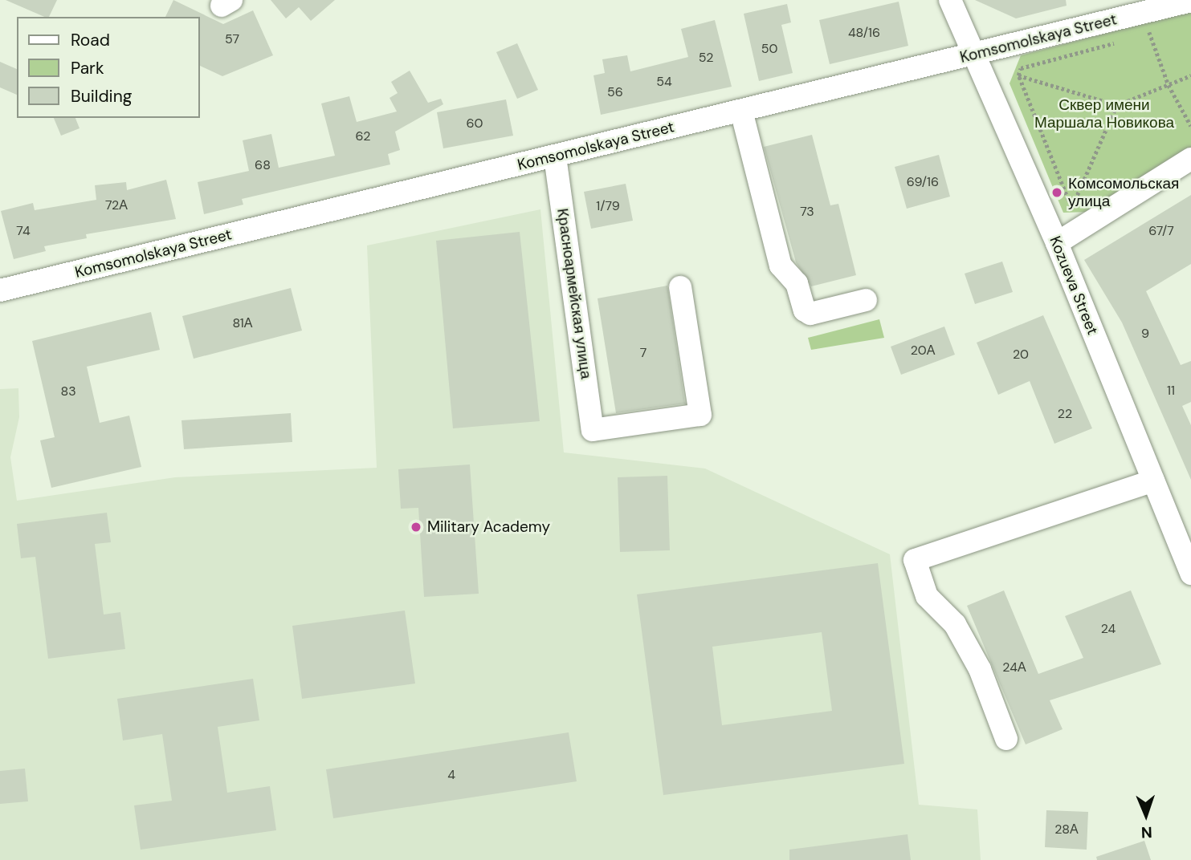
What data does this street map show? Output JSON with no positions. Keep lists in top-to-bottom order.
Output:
{
  "streets": {
    "street": ["Komsomolskaya Street", "Kozueva Street", "Красноармейская улица"]
  },
  "crossings": [
    ["Komsomolskaya Street", "Kozueva Street"],
    ["Komsomolskaya Street", "Красноармейская улица"]
  ],
  "parks": ["Сквер имени Маршала Новикова"],
  "places": ["Комсомольская улица", "Military Academy"],
  "house_numbers": [
    "48/16",
    "57",
    "50",
    "52",
    "54",
    "56",
    "60",
    "62",
    "68",
    "69/16",
    "72А",
    "1/79",
    "73",
    "74",
    "67/7",
    "81А",
    "9",
    "20А",
    "7",
    "20",
    "11",
    "83",
    "22",
    "24",
    "24А",
    "4",
    "28А"
  ],
  "legend": ["Road", "Park", "Building"],
  "north": "bottom"
}
